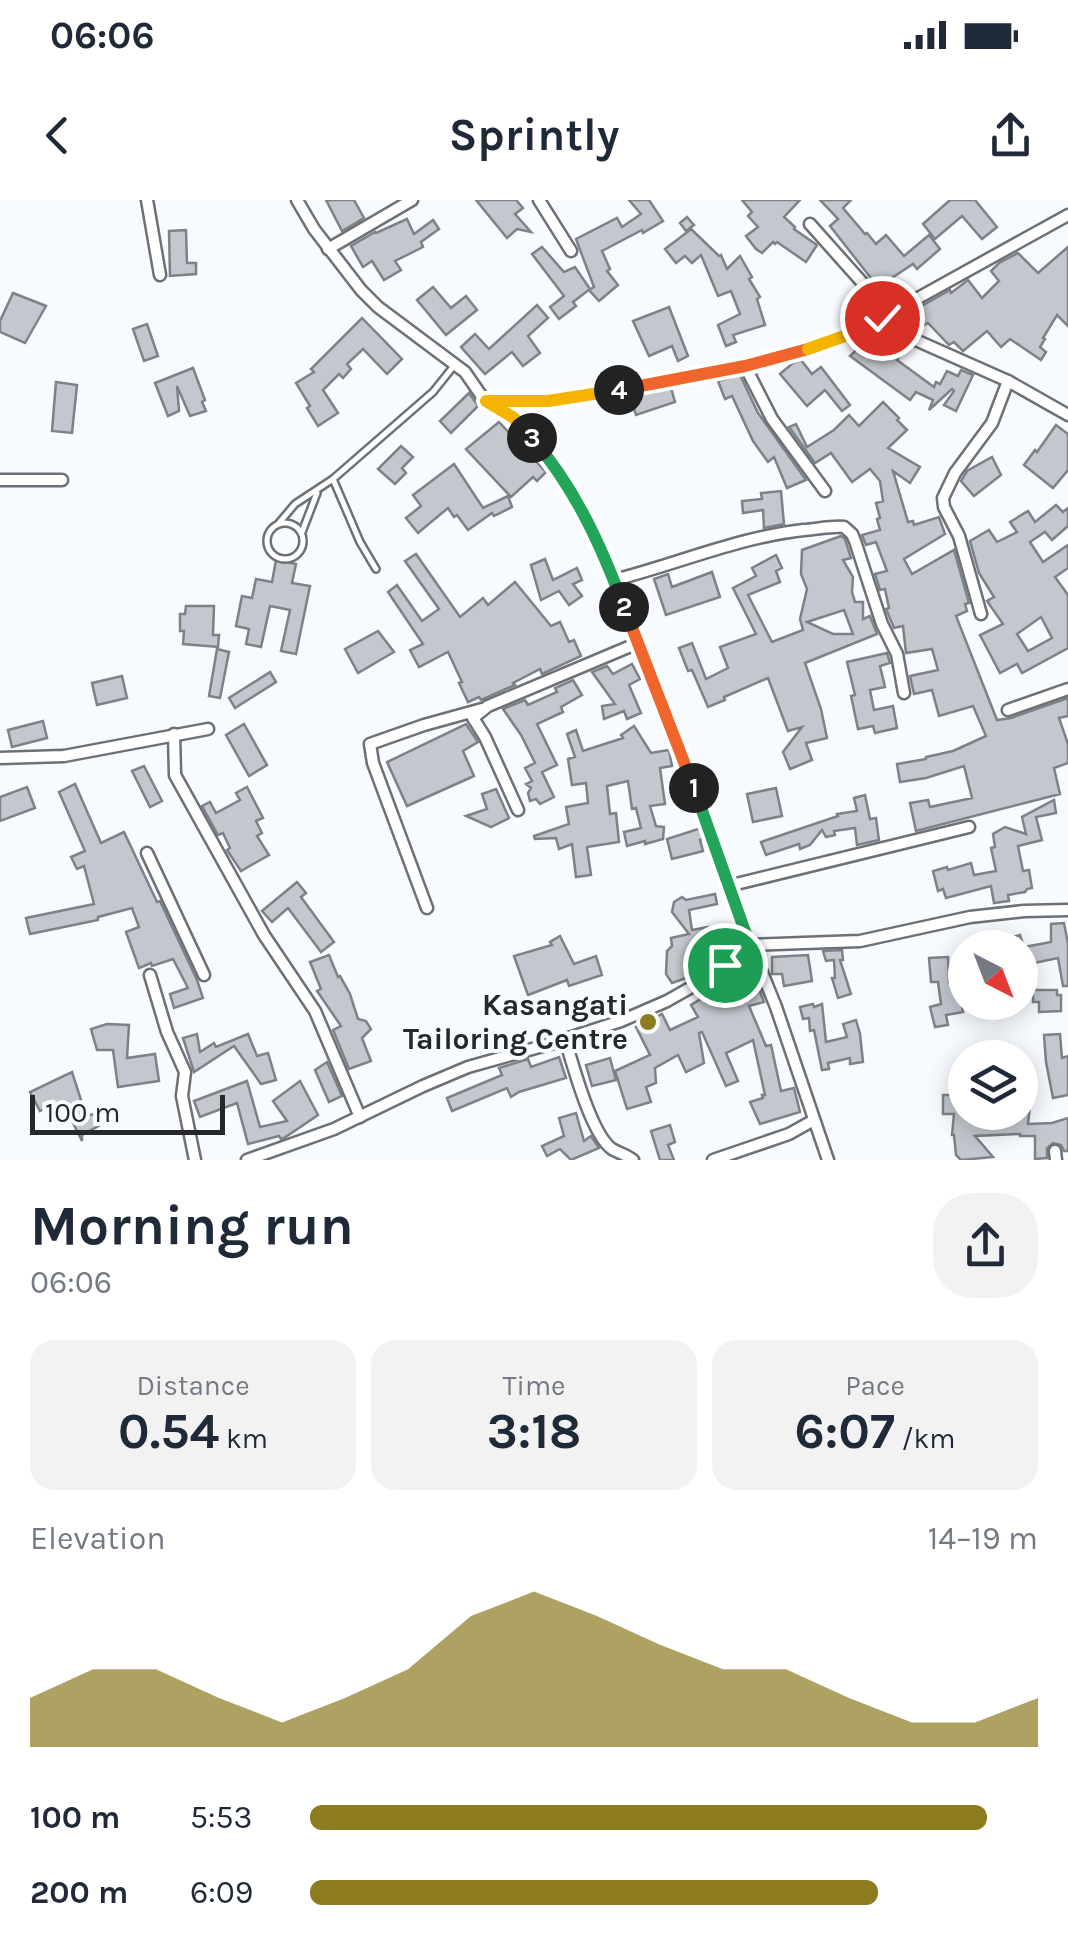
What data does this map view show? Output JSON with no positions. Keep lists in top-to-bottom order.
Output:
{
  "places": ["Kasangati Tailoring Centre"],
  "scale_bar": "100 m",
  "north": "bottom right",
  "page": {
    "status": "06:06",
    "header": "Sprintly",
    "pins": [
      "4",
      "3",
      "2",
      "1"
    ],
    "scale": "100 m",
    "heading": ["Morning run", "06:06"],
    "stats": [
      ["Distance", "0.54 km"],
      ["Time", "3:18"],
      ["Pace", "6:07 /km"]
    ],
    "chart": ["Elevation", "14–19 m"],
    "list": [
      {
        "name": "100 m",
        "note": "5:53"
      },
      {
        "name": "200 m",
        "note": "6:09"
      }
    ]
  }
}
